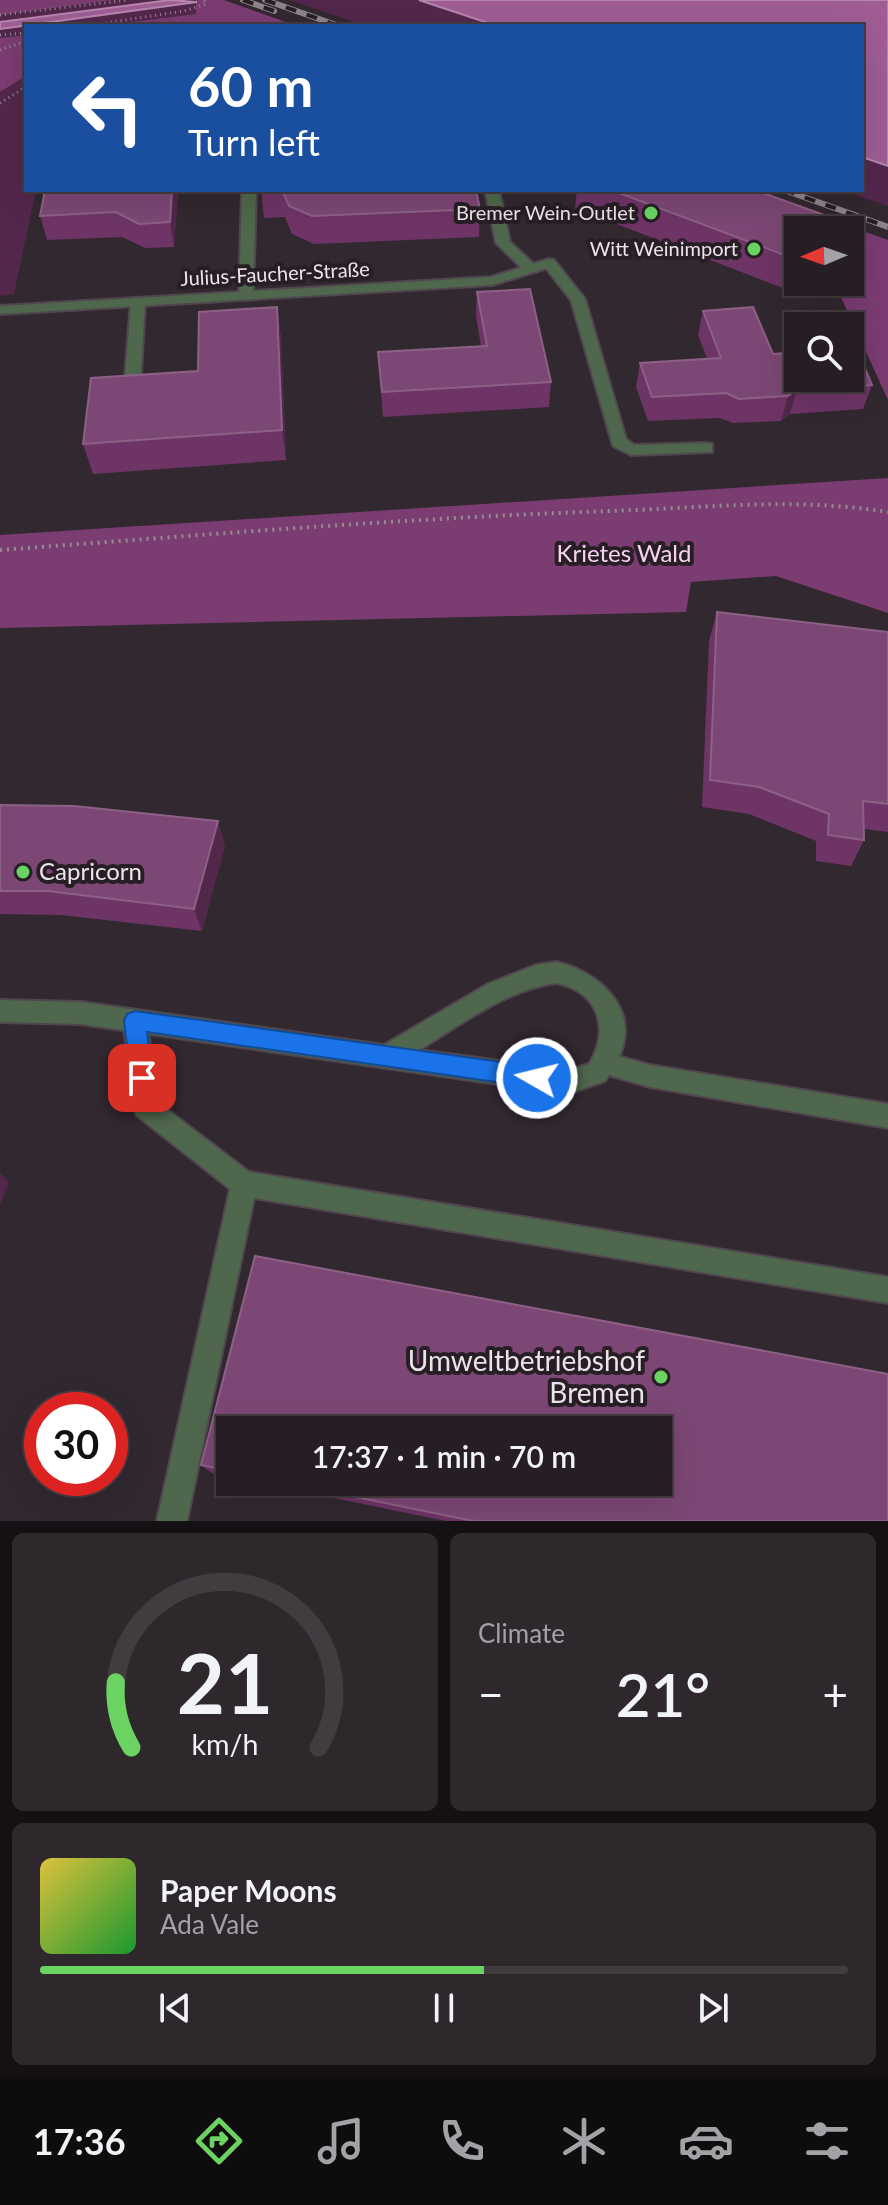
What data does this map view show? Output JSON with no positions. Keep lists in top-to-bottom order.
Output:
{
  "streets": {
    "street": ["Julius-Faucher-Straße"]
  },
  "parks": ["Krietes Wald"],
  "places": [
    "Bremer Wein-Outlet",
    "Witt Weinimport",
    "Capricorn",
    "Umweltbetriebshof Bremen"
  ],
  "north": "left",
  "page": {
    "turn": ["60 m", "Turn left"],
    "limit": "30",
    "trip": "17:37 · 1 min · 70 m",
    "tile": "Climate",
    "heat": ["−", "21°", "+"],
    "song": ["Paper Moons", "Ada Vale"],
    "tabs": "17:36",
    "gauge": ["21", "km/h"]
  }
}
